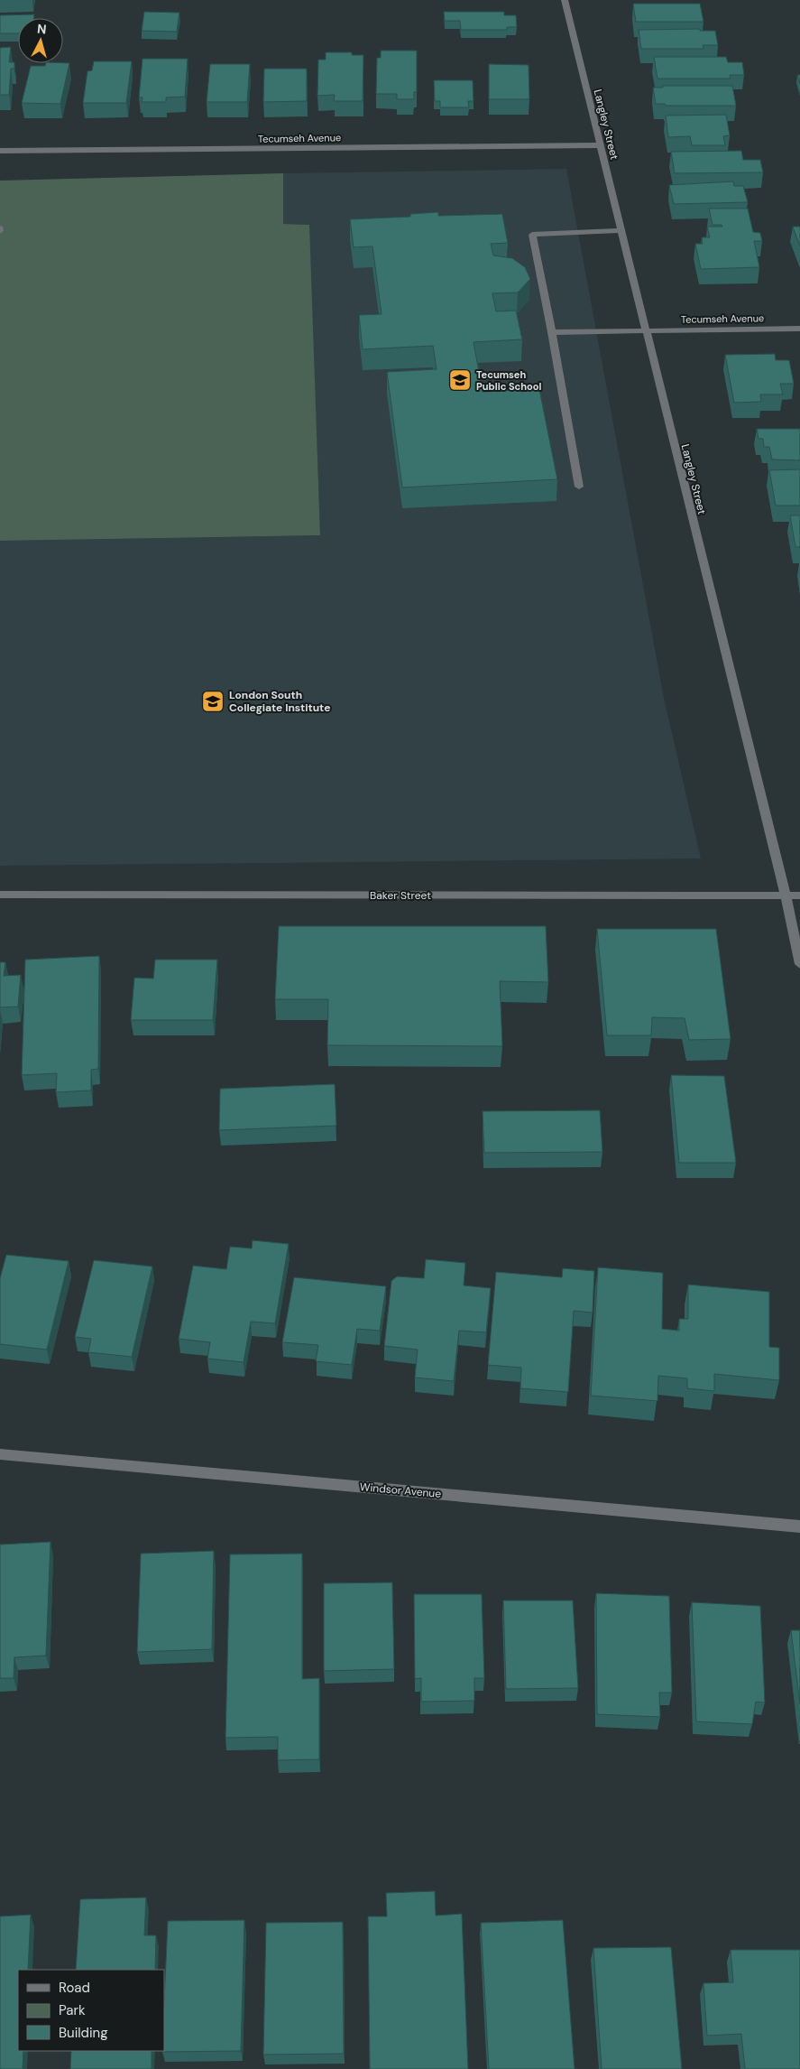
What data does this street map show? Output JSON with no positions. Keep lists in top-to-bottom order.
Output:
{
  "streets": {
    "street": [
      "Langley Street",
      "Tecumseh Avenue",
      "Baker Street",
      "Windsor Avenue"
    ]
  },
  "crossings": [
    ["Langley Street", "Tecumseh Avenue"],
    ["Langley Street", "Baker Street"]
  ],
  "places": {
    "school or university": ["Tecumseh Public School", "London South Collegiate Institute"]
  },
  "legend": ["Road", "Park", "Building"],
  "north": "top"
}
